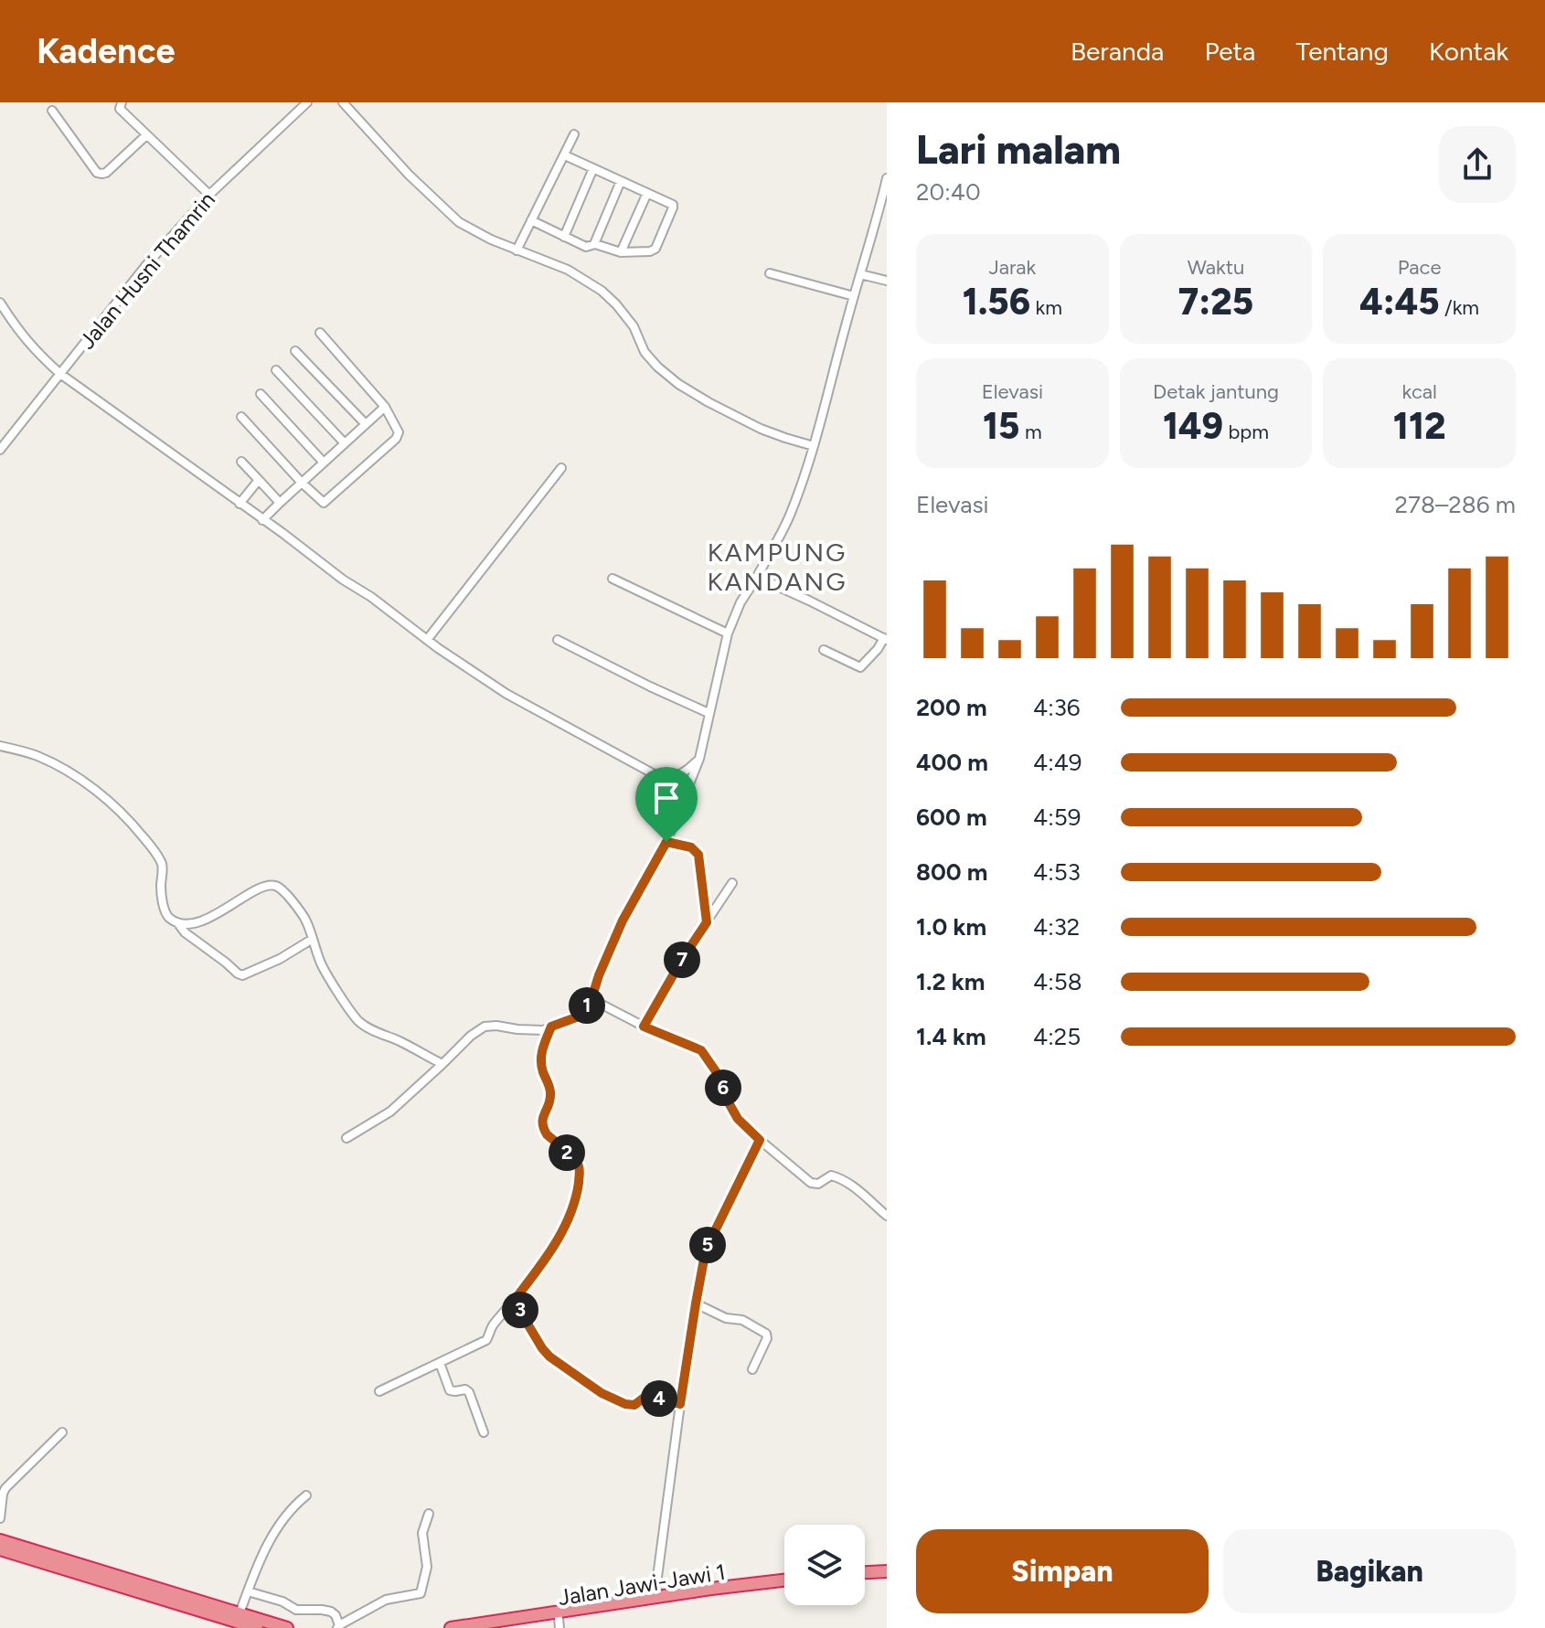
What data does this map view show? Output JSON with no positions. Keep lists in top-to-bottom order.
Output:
{
  "streets": {
    "highway": ["Jalan Jawi-Jawi 1"],
    "street": ["Jalan Husni Thamrin"]
  },
  "districts": ["KAMPUNG KANDANG"],
  "page": {
    "header": "Kadence",
    "nav": [
      "Beranda",
      "Peta",
      "Tentang",
      "Kontak"
    ],
    "heading": ["Lari malam", "20:40"],
    "stats": [
      ["Jarak", "1.56 km"],
      ["Waktu", "7:25"],
      ["Pace", "4:45 /km"],
      ["Elevasi", "15 m"],
      ["Detak jantung", "149 bpm"],
      ["kcal", "112"]
    ],
    "chart": ["Elevasi", "278–286 m"],
    "list": [
      {
        "name": "200 m",
        "note": "4:36"
      },
      {
        "name": "400 m",
        "note": "4:49"
      },
      {
        "name": "600 m",
        "note": "4:59"
      },
      {
        "name": "800 m",
        "note": "4:53"
      },
      {
        "name": "1.0 km",
        "note": "4:32"
      },
      {
        "name": "1.2 km",
        "note": "4:58"
      },
      {
        "name": "1.4 km",
        "note": "4:25"
      }
    ],
    "pins": [
      "7",
      "1",
      "6",
      "2",
      "5",
      "3",
      "4"
    ],
    "buttons": ["Simpan", "Bagikan"]
  }
}
